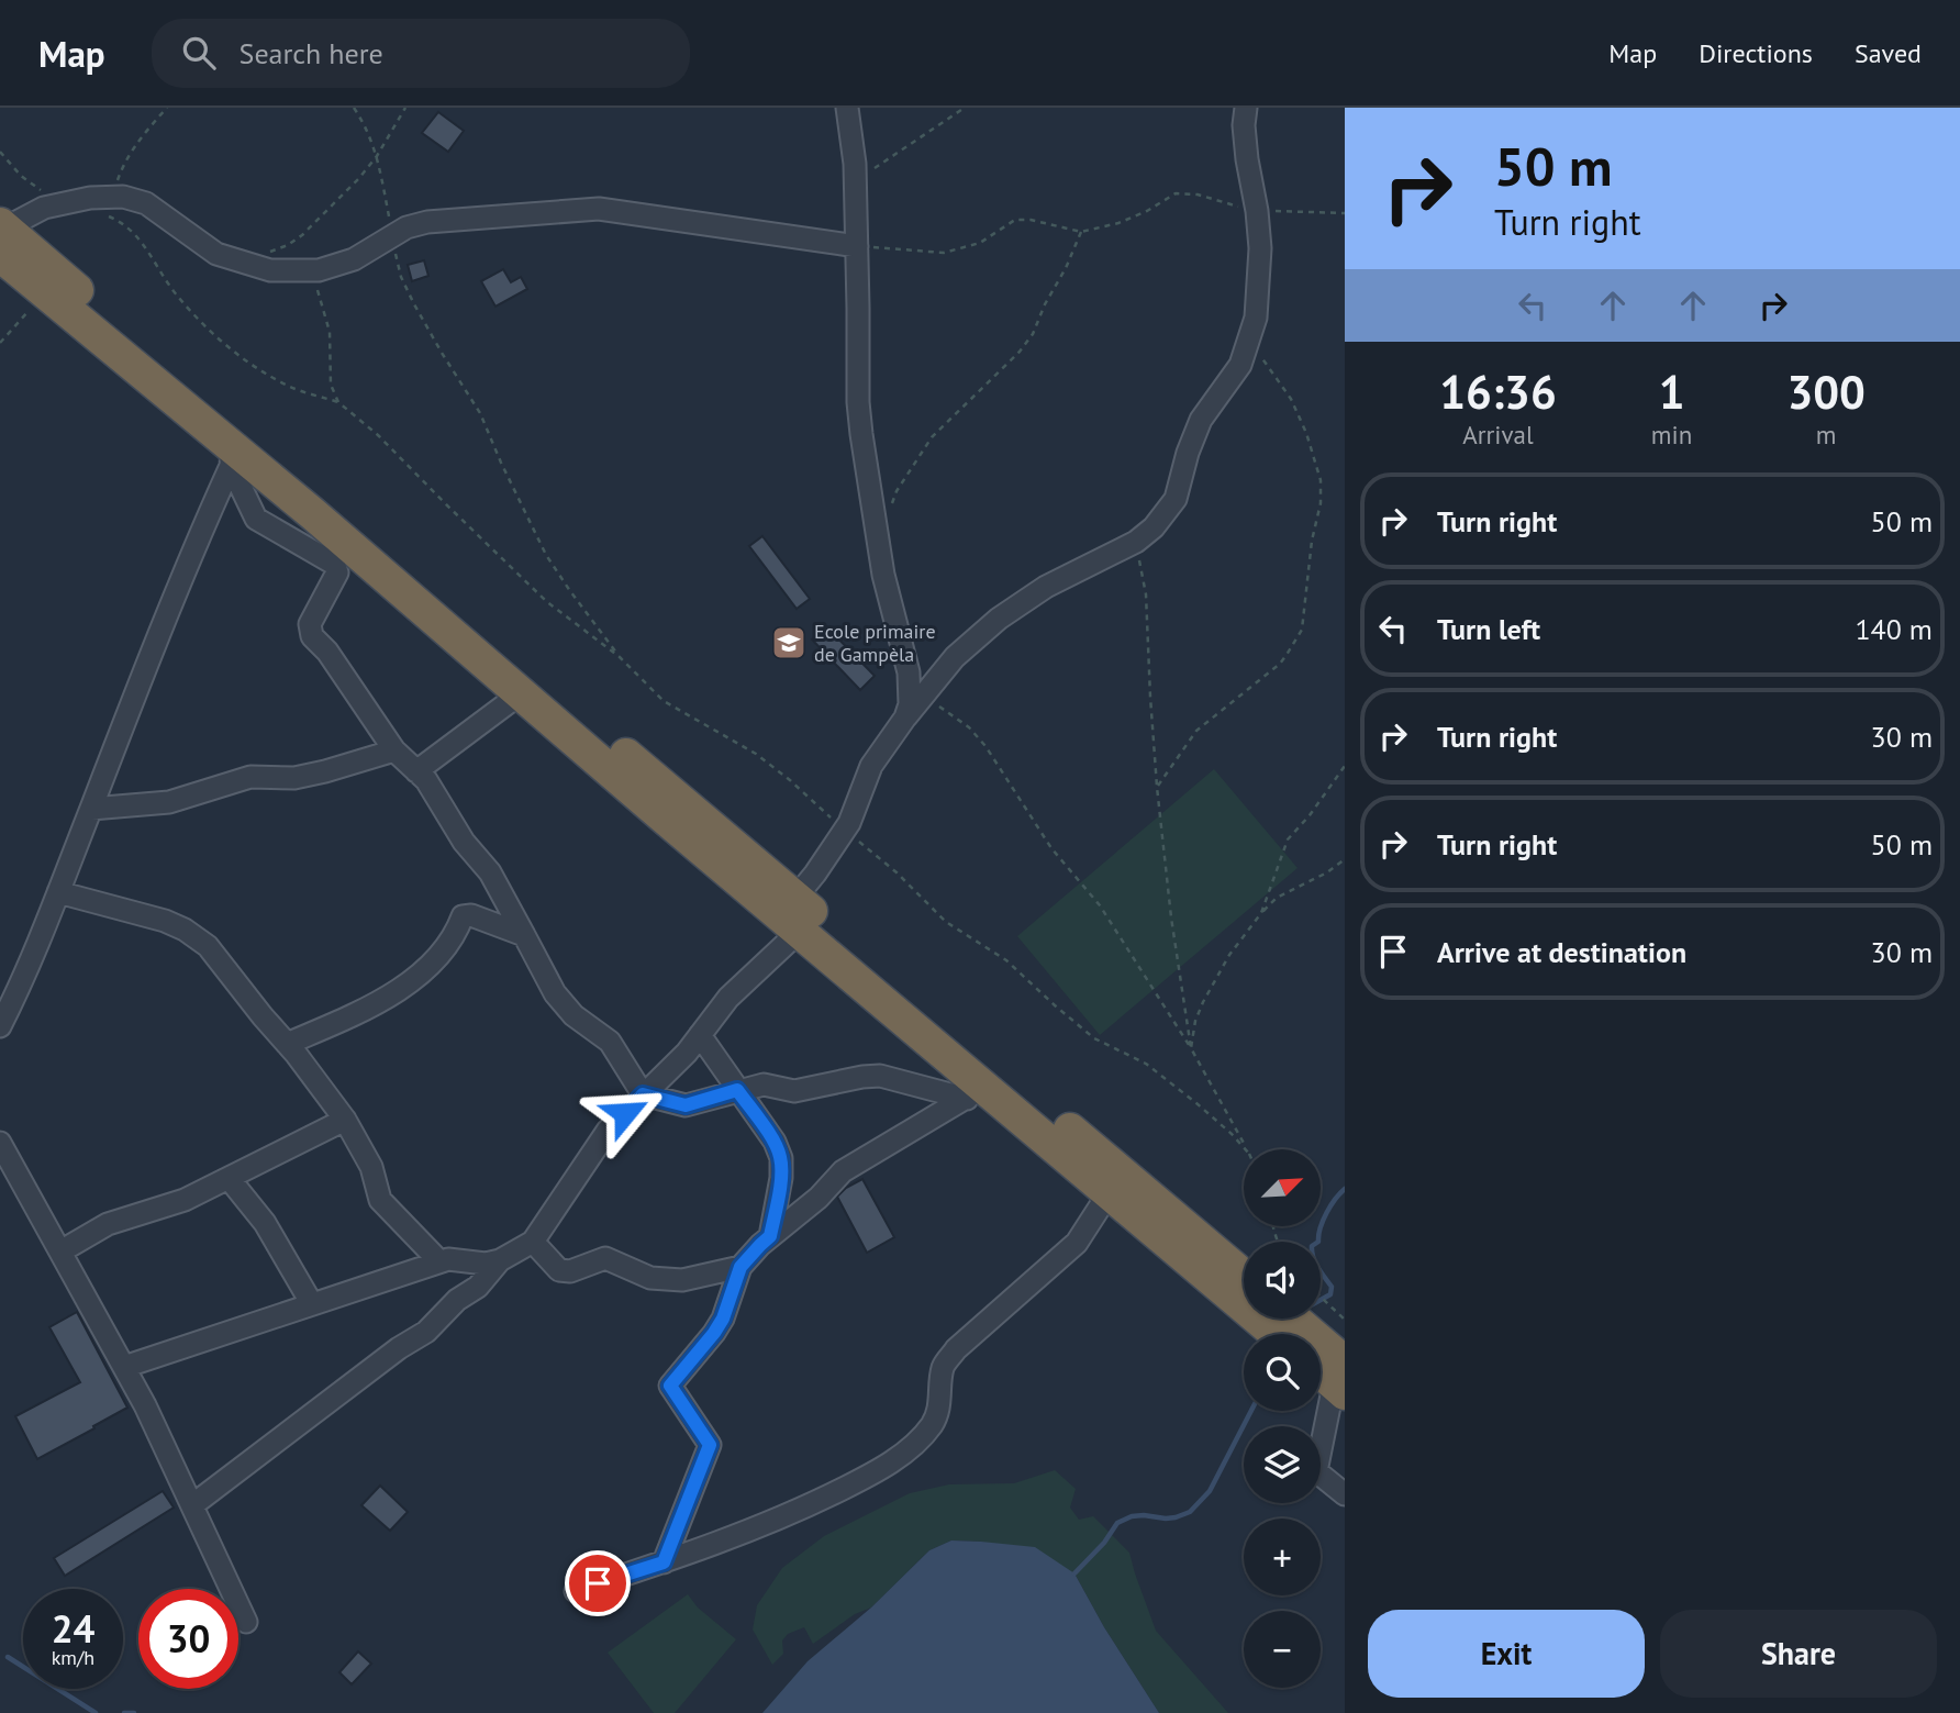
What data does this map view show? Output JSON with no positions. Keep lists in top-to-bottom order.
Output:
{
  "places": {
    "school or university": ["Ecole primaire de Gampèla"]
  },
  "north": "top right",
  "page": {
    "header": "Map",
    "search": "Search here",
    "nav": ["Map", "Directions", "Saved"],
    "turn": ["50 m", "Turn right"],
    "eta": [
      "16:36",
      "Arrival",
      "1",
      "min",
      "300",
      "m"
    ],
    "list": [
      {
        "name": "Turn right",
        "value": "50 m"
      },
      {
        "name": "Turn left",
        "value": "140 m"
      },
      {
        "name": "Turn right",
        "value": "30 m"
      },
      {
        "name": "Turn right",
        "value": "50 m"
      },
      {
        "name": "Arrive at destination",
        "value": "30 m"
      }
    ],
    "map_buttons": ["+", "−"],
    "speed": "24 km/h",
    "limit": "30",
    "buttons": ["Exit", "Share"]
  }
}
